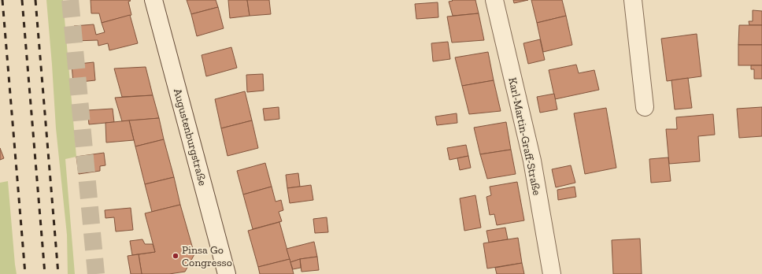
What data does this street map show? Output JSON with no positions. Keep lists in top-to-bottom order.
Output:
{
  "streets": {
    "street": ["Karl-Martin-Graff-Straße", "Augustenburgstraße"]
  },
  "places": ["Pinsa Go Congresso"]
}
